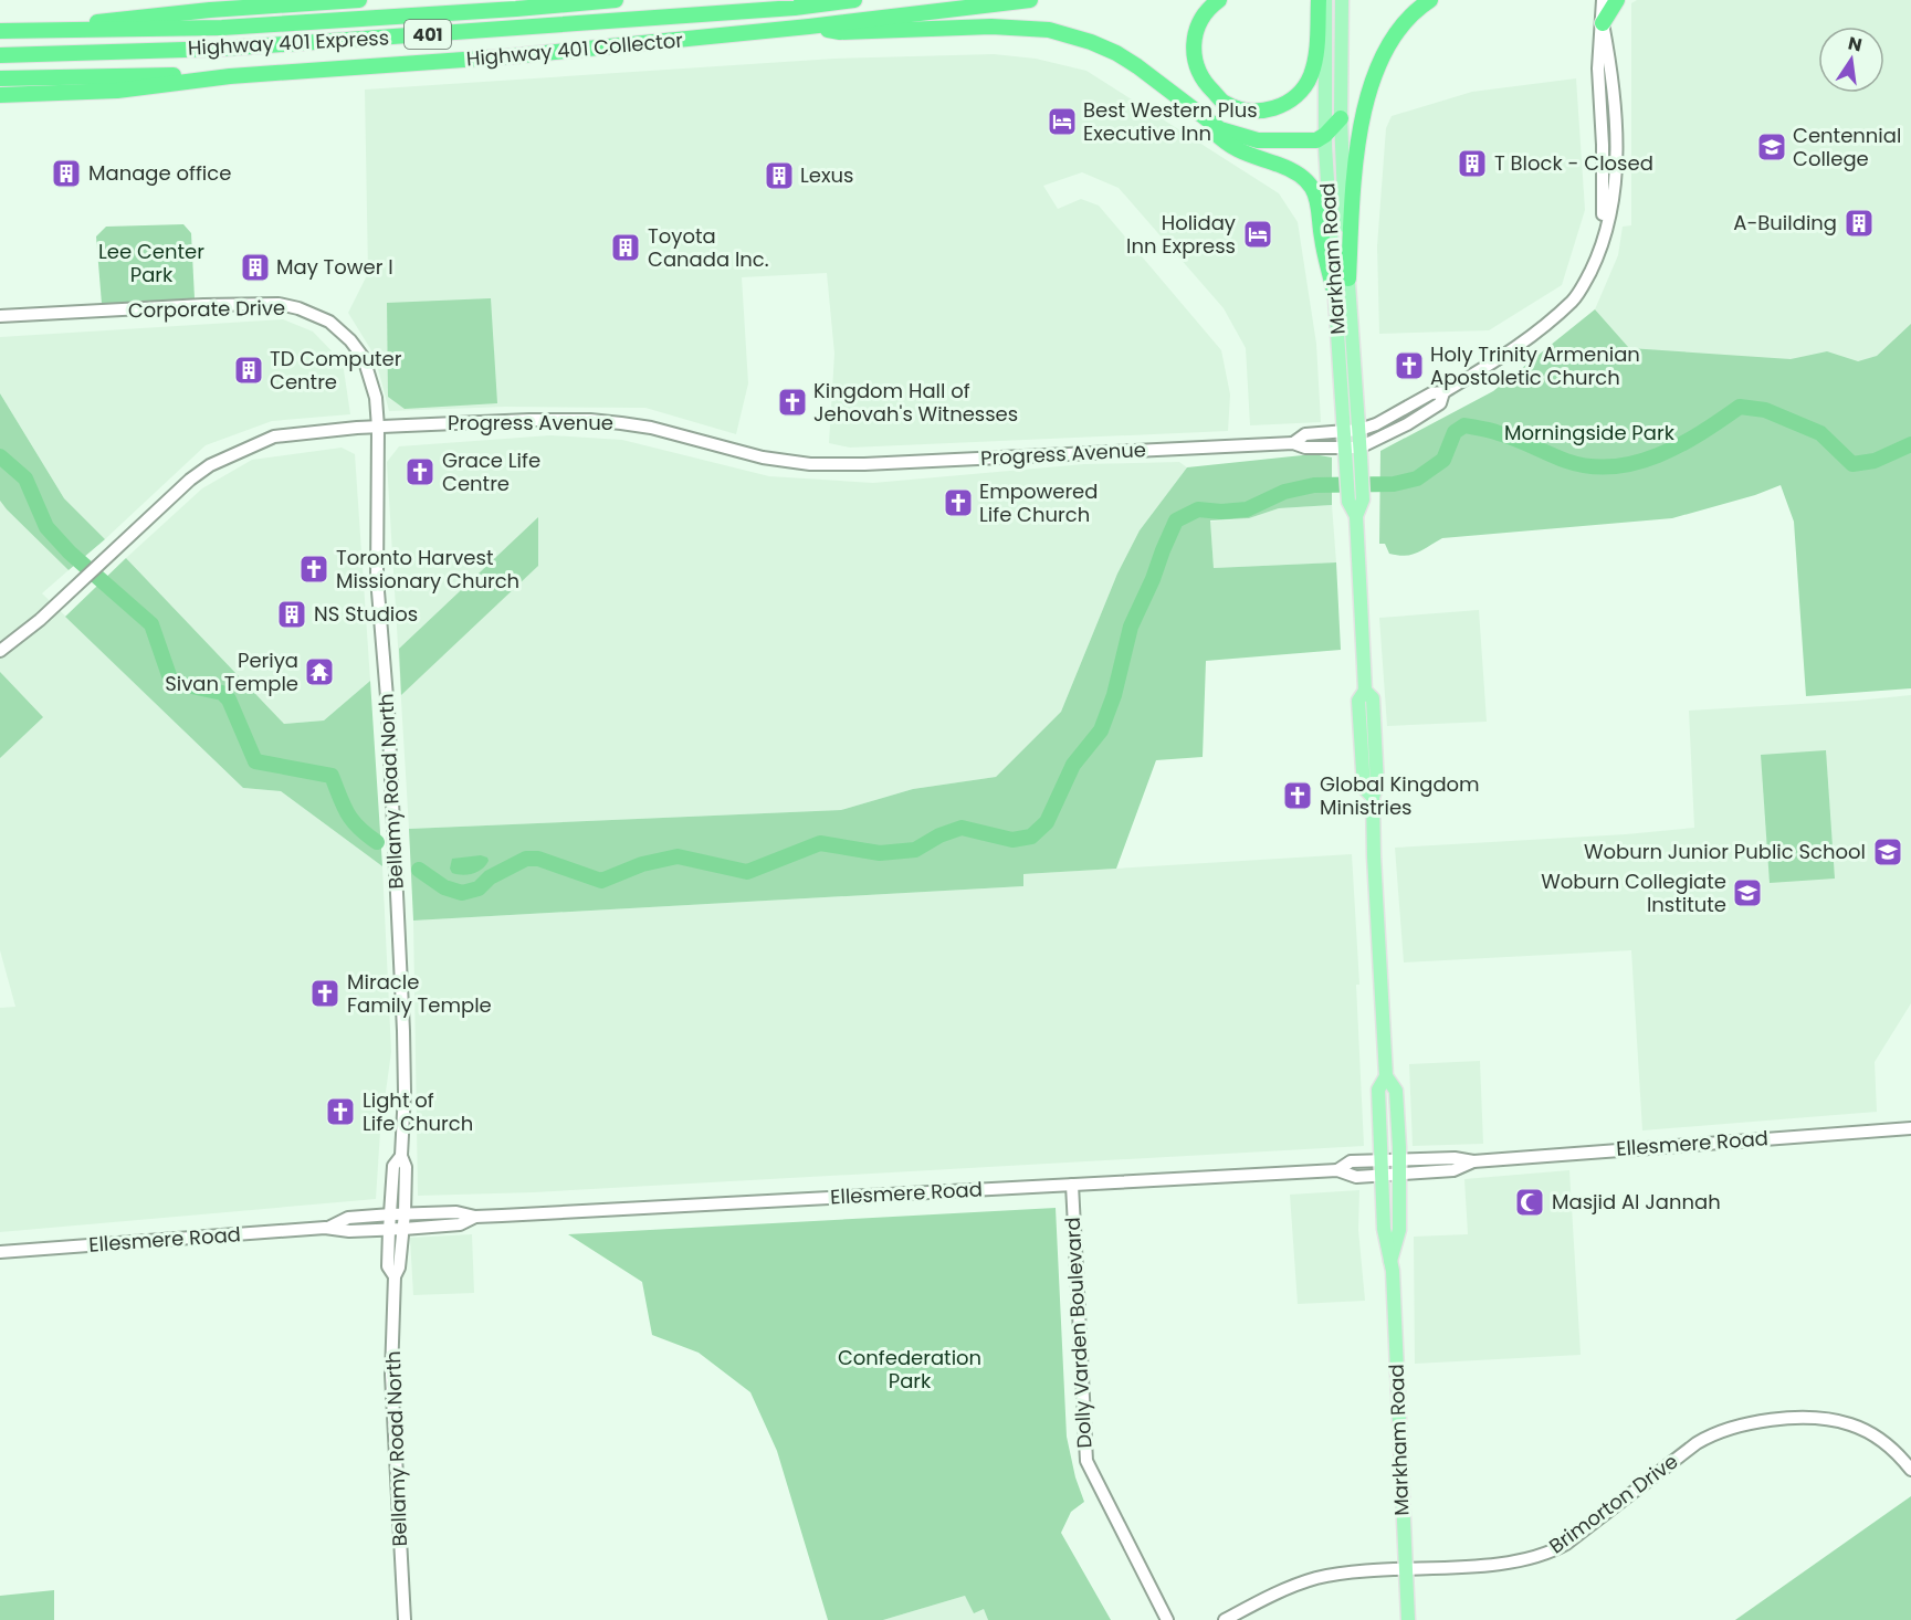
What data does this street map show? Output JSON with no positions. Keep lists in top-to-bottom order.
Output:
{
  "streets": {
    "highway": ["401", "Highway 401 Express", "Highway 401 Collector"],
    "main road": [
      "Markham Road",
      "Corporate Drive",
      "Progress Avenue",
      "Bellamy Road North",
      "Ellesmere Road",
      "Dolly Varden Boulevard",
      "Brimorton Drive"
    ]
  },
  "crossings": [
    ["Markham Road", "Progress Avenue"],
    ["Markham Road", "Ellesmere Road"],
    ["Markham Road", "Brimorton Drive"],
    ["Corporate Drive", "Progress Avenue"],
    ["Corporate Drive", "Bellamy Road North"],
    ["Progress Avenue", "Bellamy Road North"],
    ["Bellamy Road North", "Ellesmere Road"],
    ["Ellesmere Road", "Dolly Varden Boulevard"]
  ],
  "parks": ["Lee Center Park", "Morningside Park", "Confederation Park"],
  "places": {
    "hotel": ["Best Western Plus Executive Inn", "Holiday Inn Express"],
    "school or university": ["Centennial College", "Woburn Junior Public School", "Woburn Collegiate Institute"],
    "building": [
      "T Block - Closed",
      "Manage office",
      "Lexus",
      "A-Building",
      "Toyota Canada Inc.",
      "May Tower I",
      "TD Computer Centre",
      "NS Studios"
    ],
    "church": [
      "Holy Trinity Armenian Apostoletic Church",
      "Kingdom Hall of Jehovah's Witnesses",
      "Grace Life Centre",
      "Empowered Life Church",
      "Toronto Harvest Missionary Church",
      "Global Kingdom Ministries",
      "Miracle Family Temple",
      "Light of Life Church"
    ],
    "temple": ["Periya Sivan Temple"],
    "mosque": ["Masjid Al Jannah"]
  },
  "north": "top"
}
